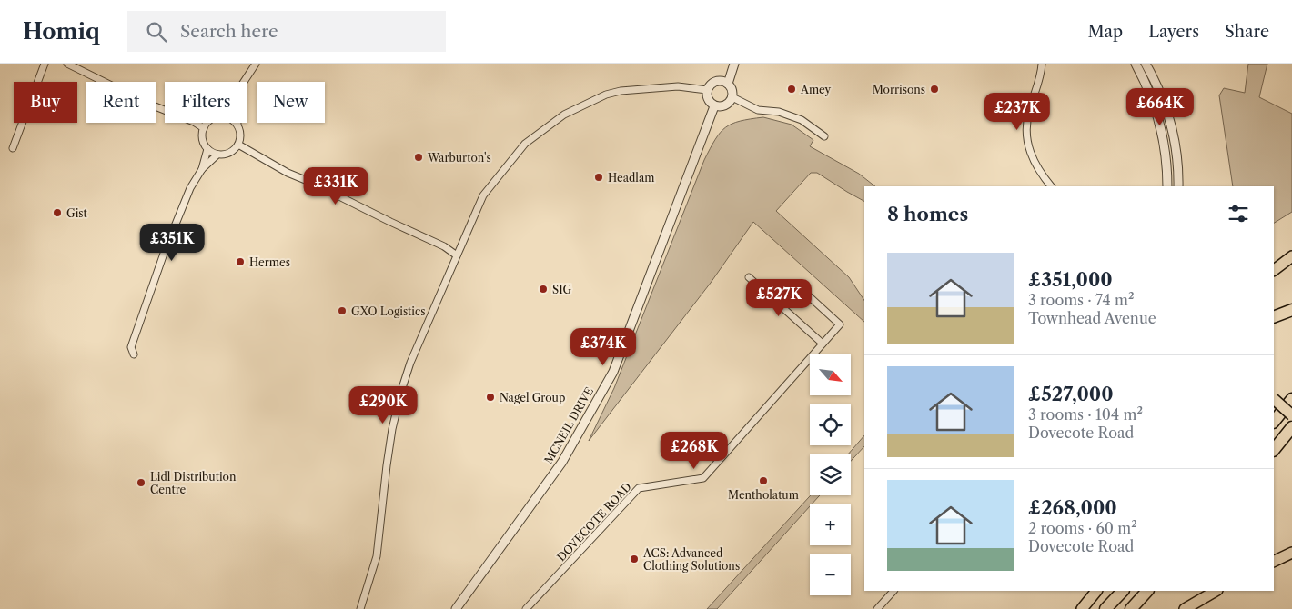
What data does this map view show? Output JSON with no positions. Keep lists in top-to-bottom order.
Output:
{
  "streets": {
    "street": ["MCNEIL DRIVE", "DOVECOTE ROAD"]
  },
  "places": [
    "Amey",
    "Morrisons",
    "Warburton's",
    "Headlam",
    "Gist",
    "Hermes",
    "SIG",
    "GXO Logistics",
    "Nagel Group",
    "Mentholatum",
    "Lidl Distribution Centre",
    "ACS: Advanced Clothing Solutions"
  ],
  "north": "bottom right",
  "page": {
    "header": "Homiq",
    "search": "Search here",
    "nav": ["Map", "Layers", "Share"],
    "chip": [
      "Buy",
      "Rent",
      "Filters",
      "New"
    ],
    "price": [
      "£664K",
      "£237K",
      "£331K",
      "£351K",
      "£527K",
      "£374K",
      "£290K",
      "£268K"
    ],
    "heading": "8 homes",
    "list": [
      {
        "name": "£351,000",
        "note": "3 rooms · 74 m² · Townhead Avenue"
      },
      {
        "name": "£527,000",
        "note": "3 rooms · 104 m² · Dovecote Road"
      },
      {
        "name": "£268,000",
        "note": "2 rooms · 60 m² · Dovecote Road"
      }
    ],
    "map_buttons": ["+", "−"]
  }
}
